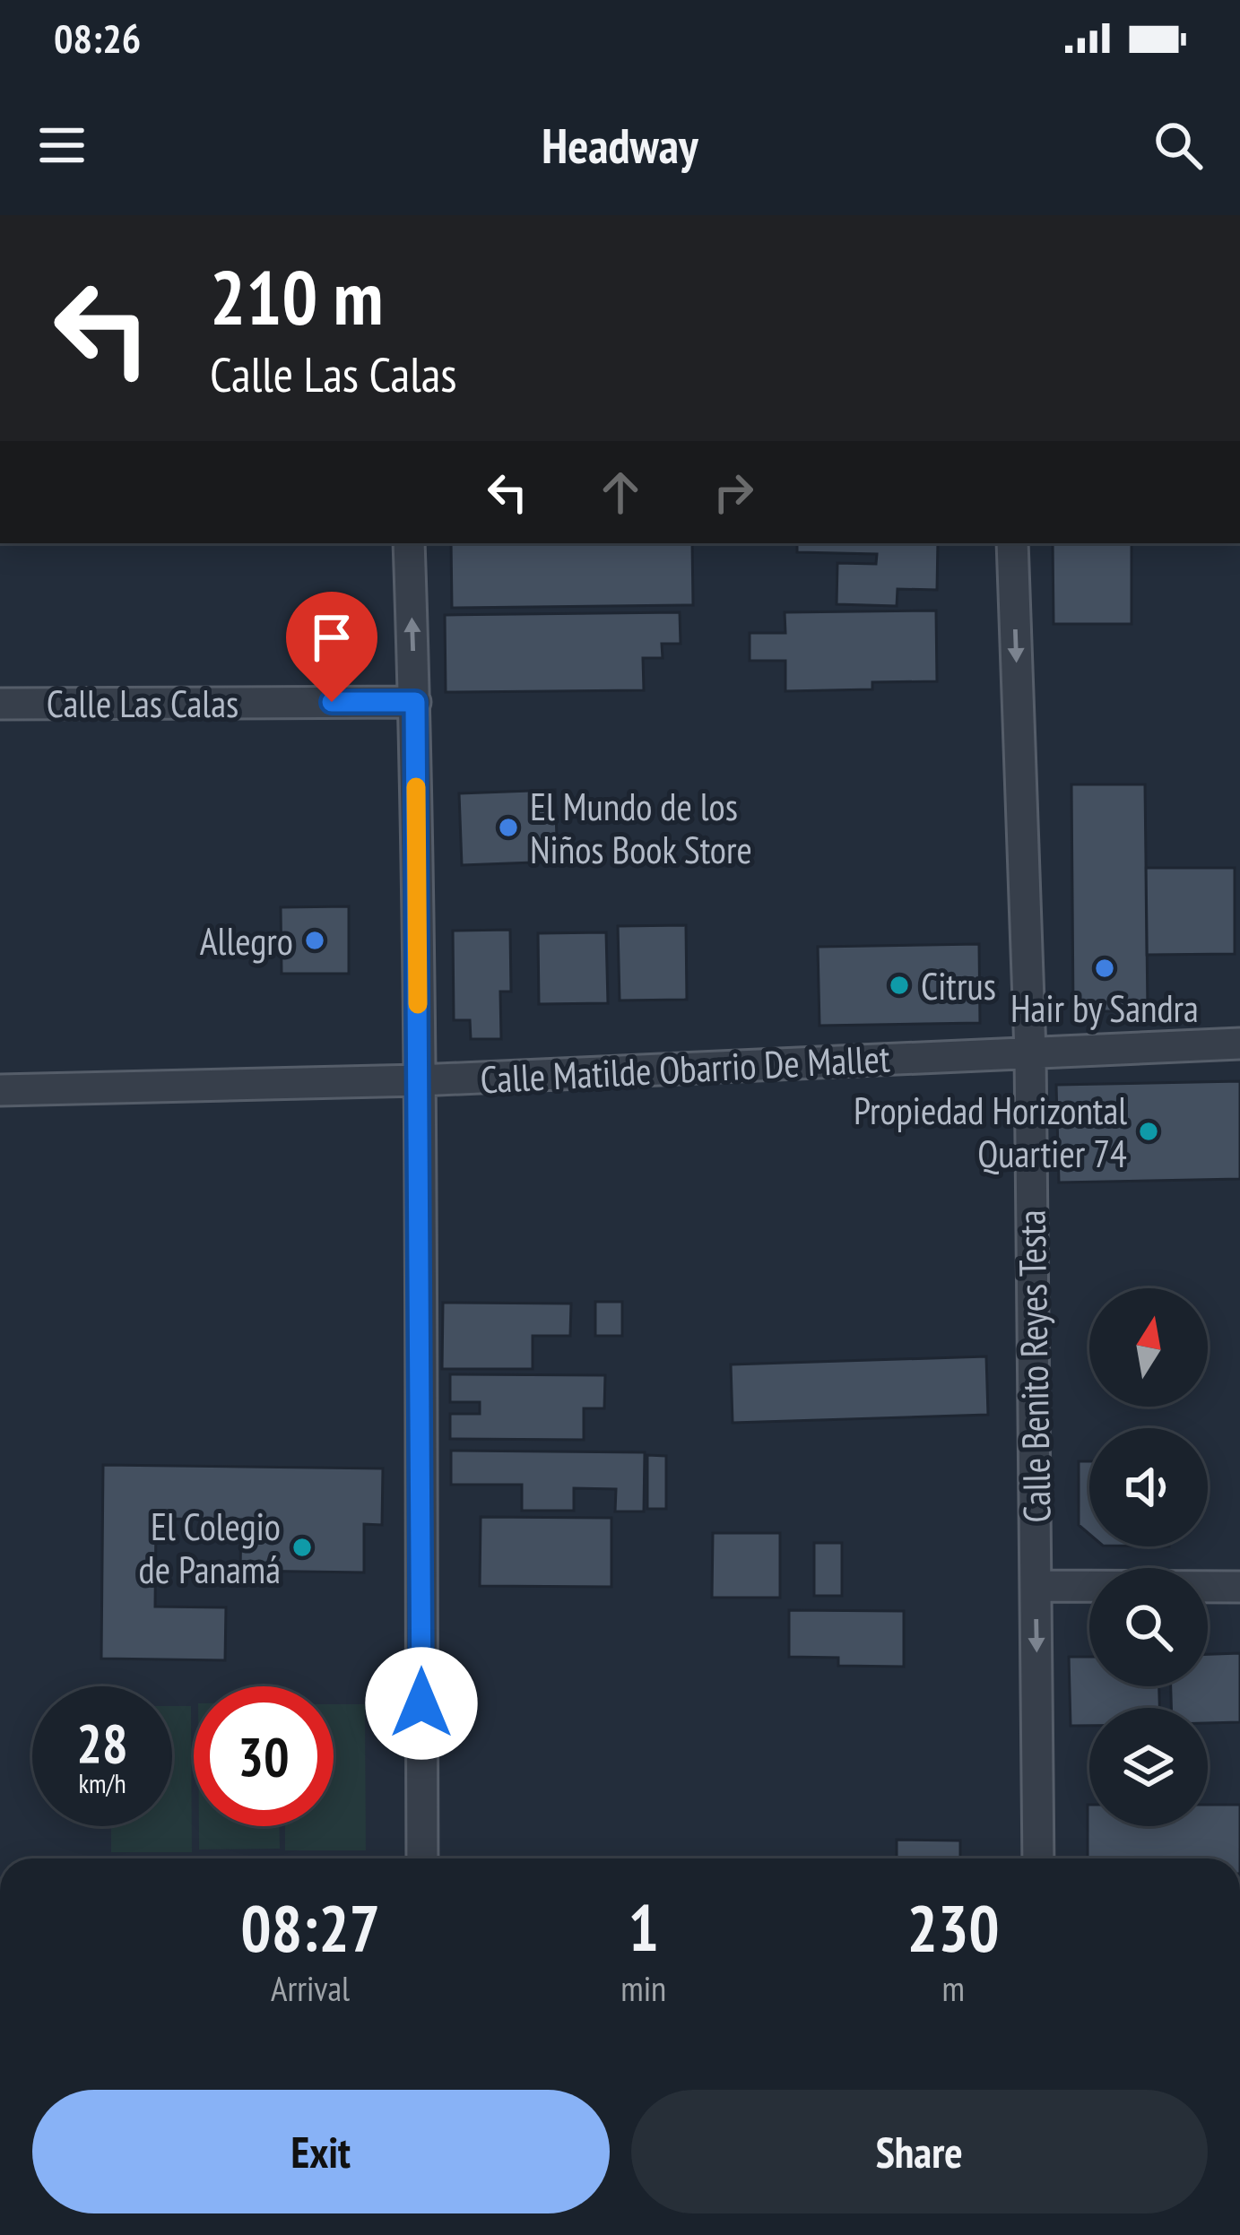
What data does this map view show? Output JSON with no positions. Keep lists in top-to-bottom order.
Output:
{
  "streets": {
    "street": ["Calle Las Calas", "Calle Matilde Obarrio De Mallet", "Calle Benito Reyes Testa"]
  },
  "crossings": [
    ["Calle Matilde Obarrio De Mallet", "Calle Benito Reyes Testa"]
  ],
  "one_way": ["Calle Benito Reyes Testa"],
  "places": [
    "El Mundo de los Niños Book Store",
    "Allegro",
    "Hair by Sandra",
    "Citrus",
    "Propiedad Horizontal Quartier 74",
    "El Colegio de Panamá"
  ],
  "north": "top",
  "page": {
    "status": "08:26",
    "header": "Headway",
    "turn": ["210 m", "Calle Las Calas"],
    "speed": "28 km/h",
    "limit": "30",
    "eta": [
      "08:27",
      "Arrival",
      "1",
      "min",
      "230",
      "m"
    ],
    "buttons": ["Exit", "Share"]
  }
}
